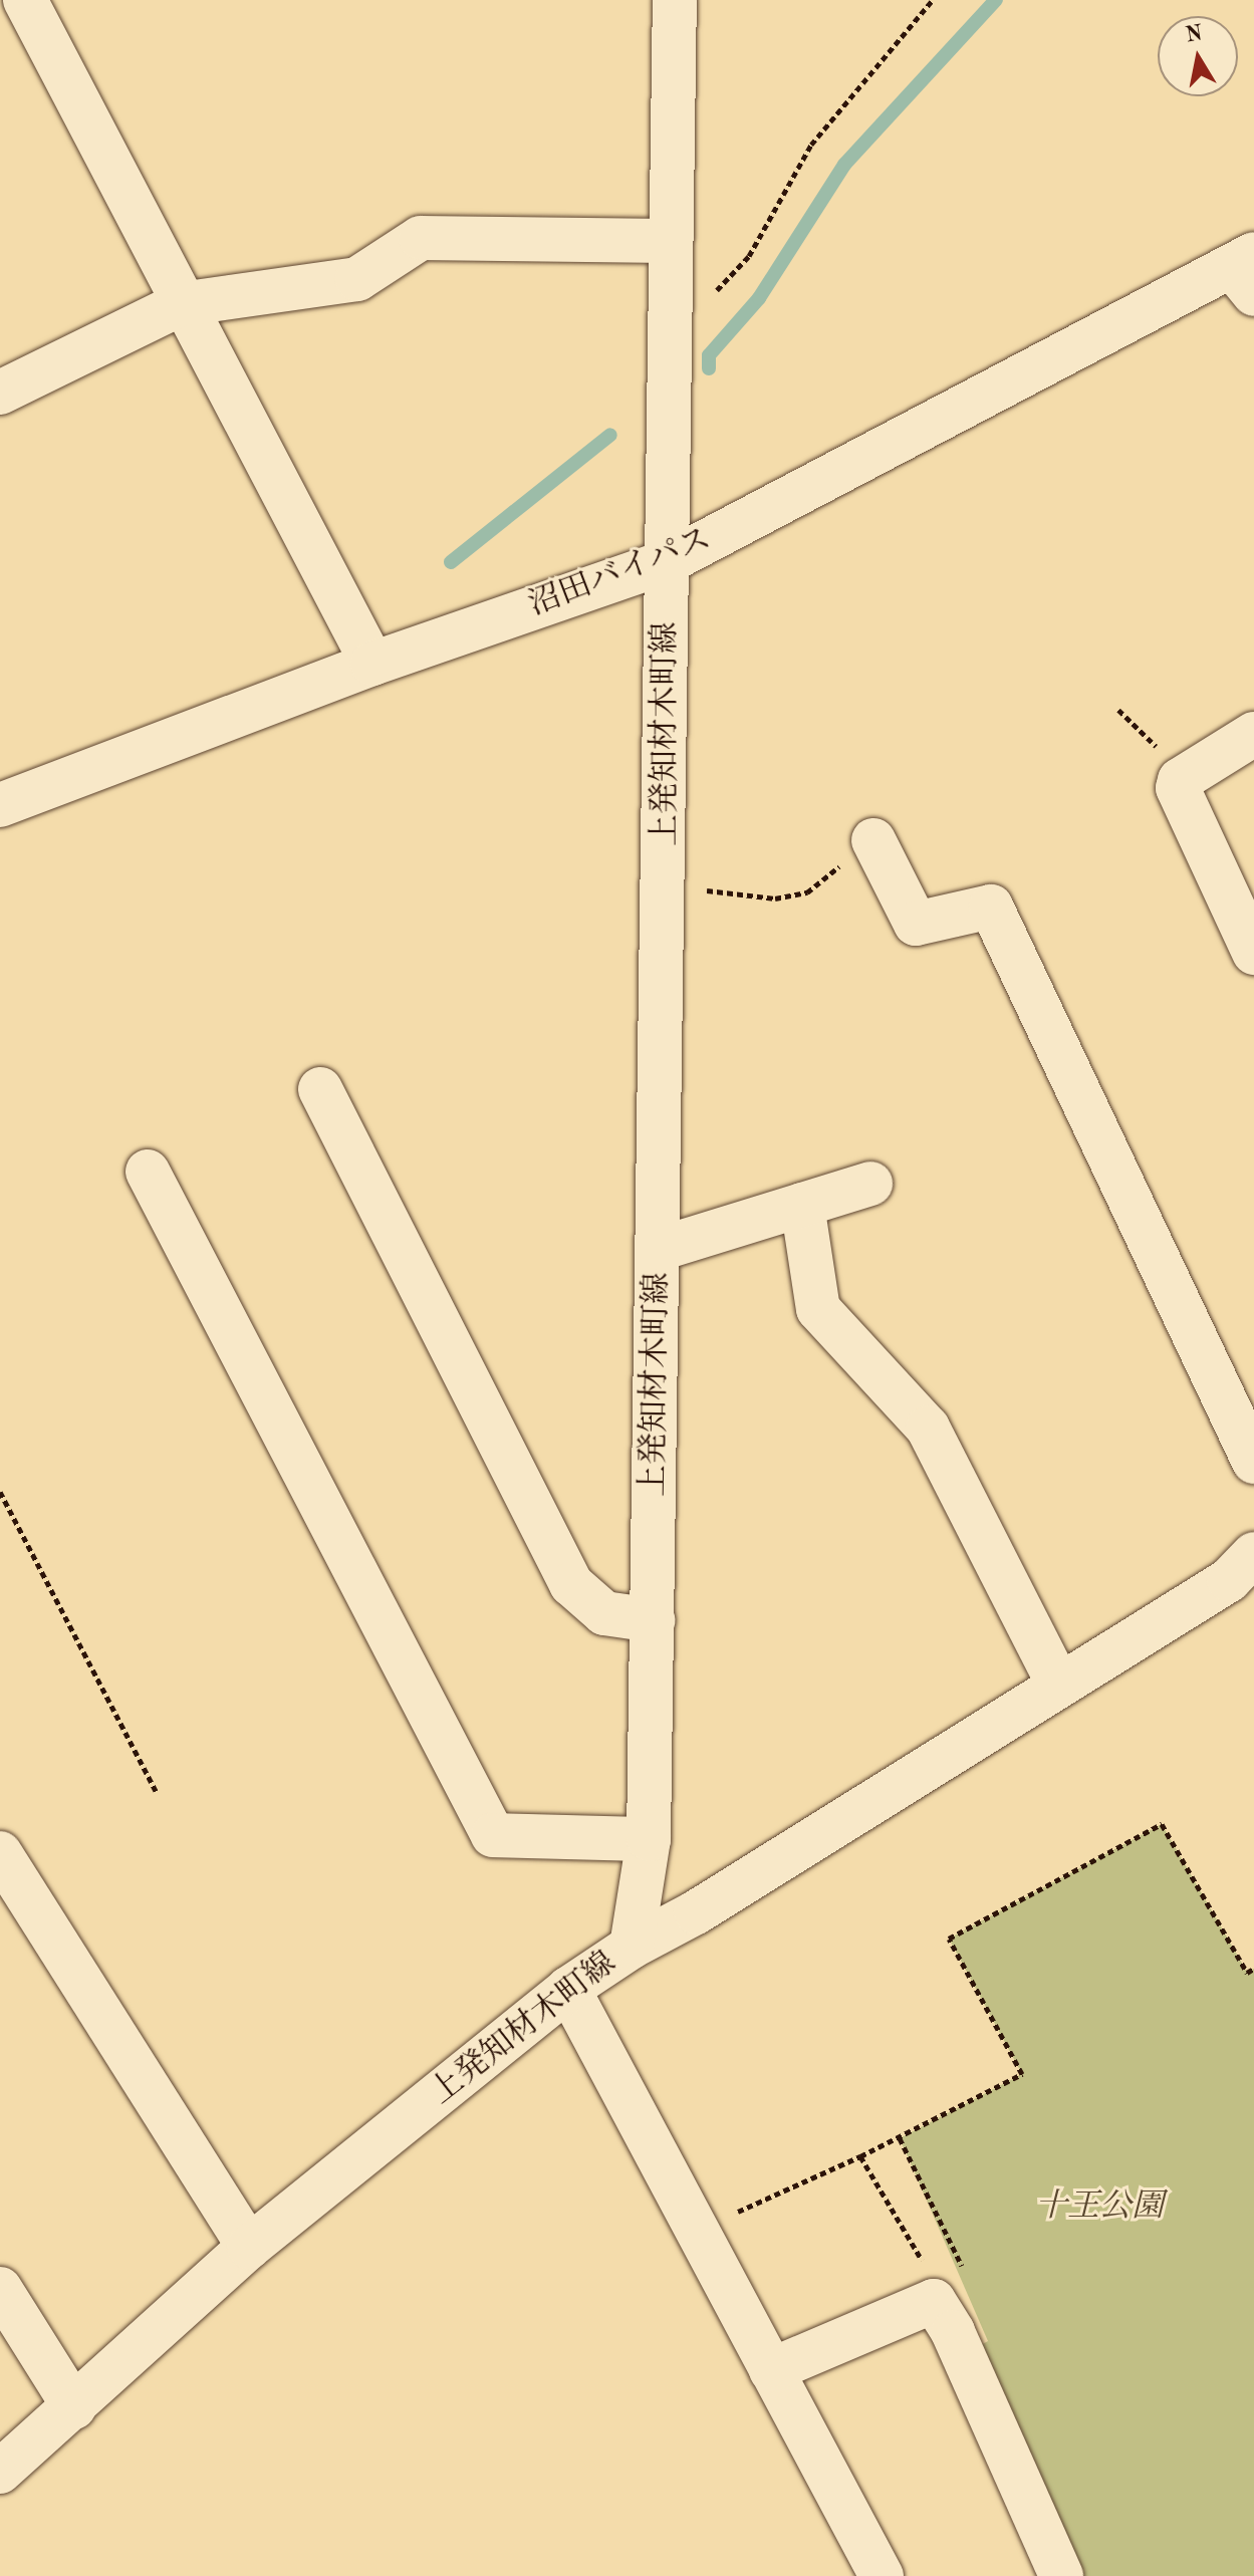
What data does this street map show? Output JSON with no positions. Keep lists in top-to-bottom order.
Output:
{
  "streets": {
    "street": ["沼田バイパス", "上発知材木町線"]
  },
  "crossings": [
    ["沼田バイパス", "上発知材木町線"]
  ],
  "parks": ["十王公園"],
  "north": "top"
}
